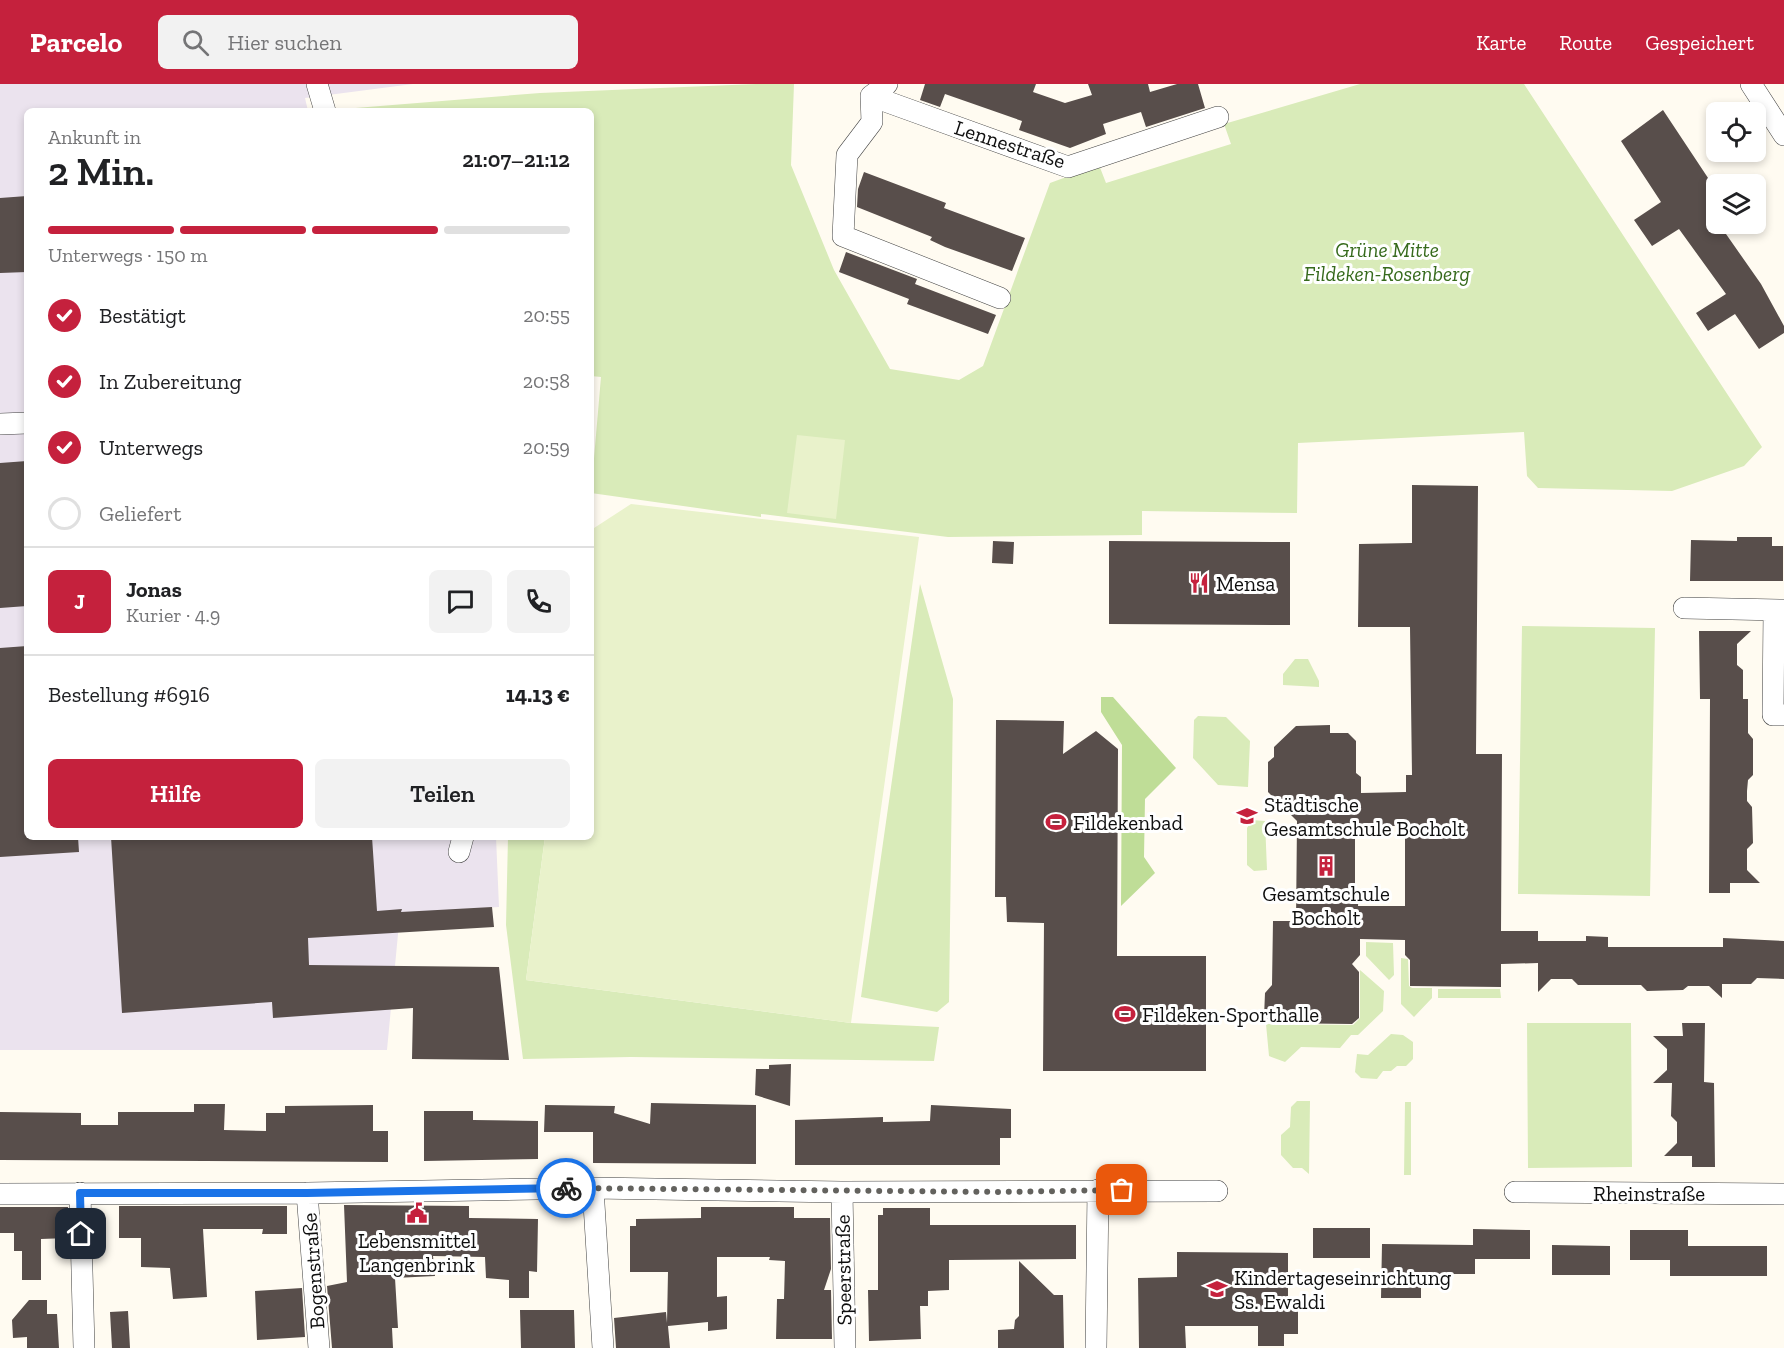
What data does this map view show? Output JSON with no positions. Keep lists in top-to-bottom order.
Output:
{
  "streets": {
    "street": [
      "Lennestraße",
      "Rheinstraße",
      "Speerstraße",
      "Bogenstraße"
    ]
  },
  "parks": ["Grüne Mitte Fildeken-Rosenberg"],
  "places": {
    "restaurant": ["Mensa"],
    "school or university": ["Städtische Gesamtschule Bocholt", "Kindertageseinrichtung Ss. Ewaldi"],
    "sports": ["Fildekenbad", "Fildeken-Sporthalle"],
    "building": ["Gesamtschule Bocholt"],
    "public building": ["Lebensmittel Langenbrink"]
  },
  "page": {
    "header": "Parcelo",
    "search": "Hier suchen",
    "nav": ["Karte", "Route", "Gespeichert"],
    "heading": ["2 Min.", "Ankunft in", "21:07–21:12"],
    "panel": [
      "Jonas",
      "Kurier · 4.9",
      "Bestellung #6916",
      "14.13 €"
    ],
    "bar": "Unterwegs · 150 m",
    "list": [
      ["Bestätigt", "20:55"],
      ["In Zubereitung", "20:58"],
      ["Unterwegs", "20:59"],
      "Geliefert"
    ],
    "round": "J",
    "buttons": ["Hilfe", "Teilen"]
  }
}
